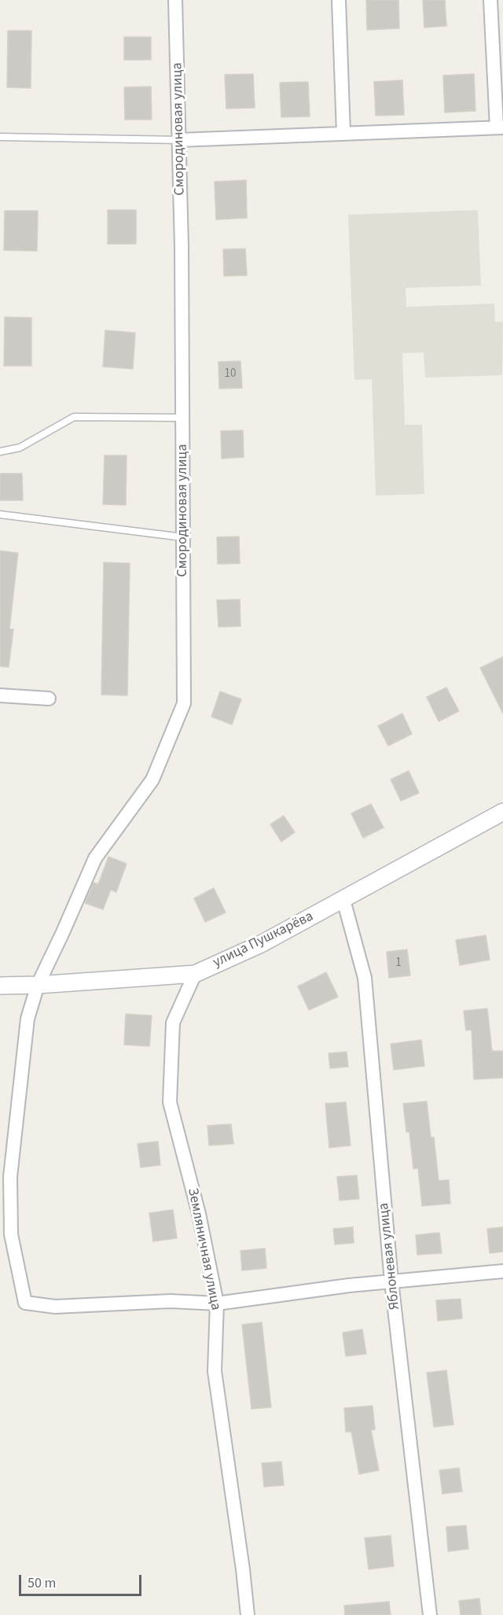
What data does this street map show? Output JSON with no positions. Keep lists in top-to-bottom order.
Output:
{
  "streets": {
    "street": [
      "Смородиновая улица",
      "улица Пушкарёва",
      "Земляничная улица",
      "Яблоневая улица"
    ]
  },
  "crossings": [
    ["Смородиновая улица", "улица Пушкарёва"],
    ["Смородиновая улица", "Земляничная улица"],
    ["улица Пушкарёва", "Земляничная улица"],
    ["улица Пушкарёва", "Яблоневая улица"]
  ],
  "house_numbers": ["10", "1"],
  "scale_bar": "50 m"
}
